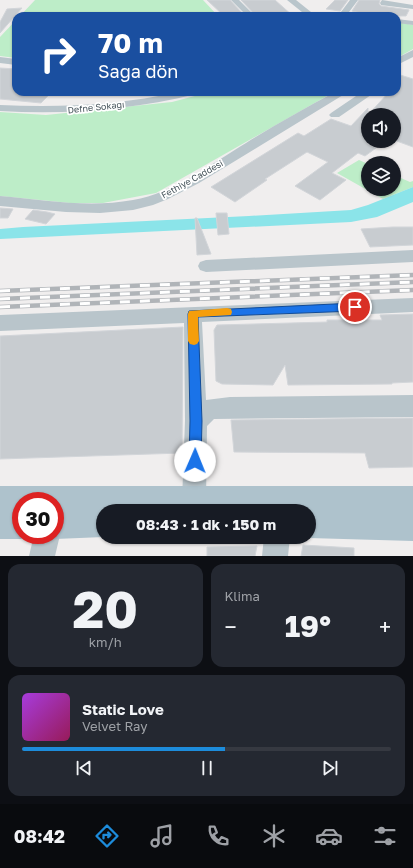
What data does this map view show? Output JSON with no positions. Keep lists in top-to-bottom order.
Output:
{
  "streets": {
    "street": ["Defne Sokağı", "Fethiye Caddesi"]
  },
  "page": {
    "turn": ["70 m", "Sağa dön"],
    "limit": "30",
    "trip": "08:43 · 1 dk · 150 m",
    "tile": [
      ["20", "km/h"],
      "Klima"
    ],
    "heat": ["−", "19°", "+"],
    "song": ["Static Love", "Velvet Ray"],
    "tabs": "08:42"
  }
}
